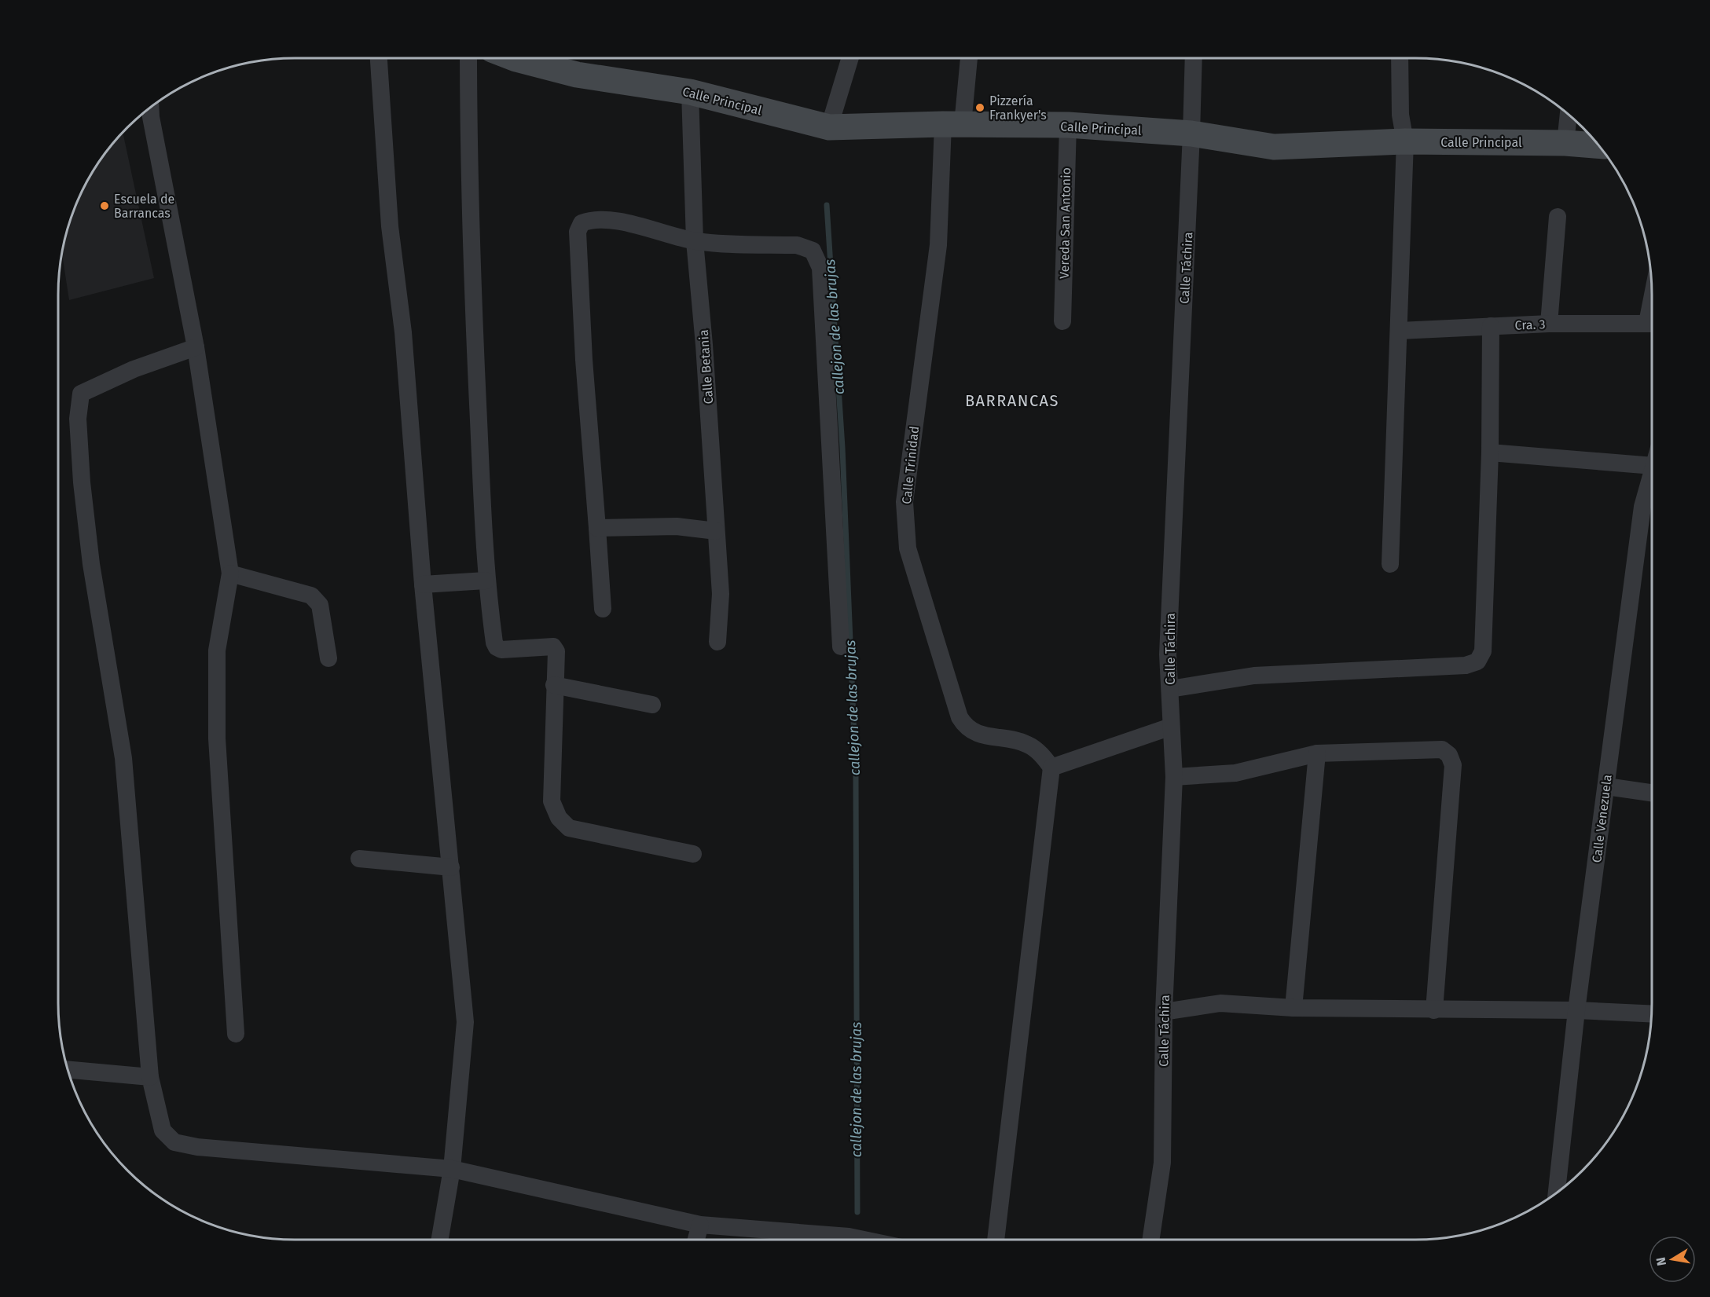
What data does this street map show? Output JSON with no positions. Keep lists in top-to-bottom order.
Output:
{
  "streets": {
    "street": [
      "Calle Principal",
      "Vereda San Antonio",
      "Calle Táchira",
      "Cra. 3",
      "Calle Betania",
      "Calle Trinidad",
      "Calle Venezuela"
    ]
  },
  "crossings": [
    ["Calle Principal", "Vereda San Antonio"],
    ["Calle Principal", "Calle Táchira"],
    ["Calle Principal", "Calle Betania"],
    ["Calle Principal", "Calle Trinidad"]
  ],
  "districts": ["BARRANCAS"],
  "water": ["callejon de las brujas"],
  "places": ["Pizzería Frankyer's", "Escuela de Barrancas"],
  "north": "left"
}
